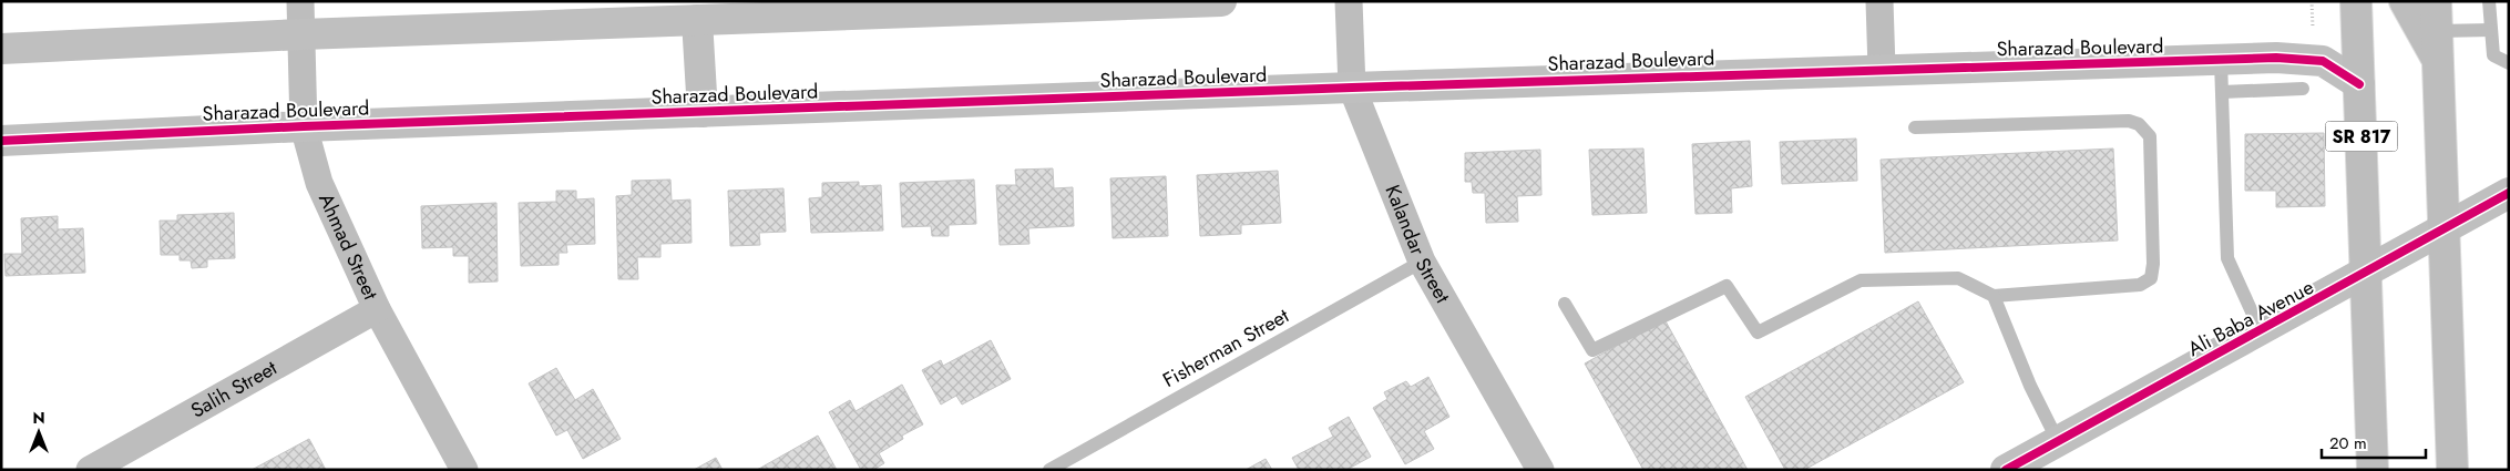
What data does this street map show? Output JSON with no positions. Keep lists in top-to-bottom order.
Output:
{
  "streets": {
    "main road": ["SR 817"],
    "street": [
      "Sharazad Boulevard",
      "Kalandar Street",
      "Ahmad Street",
      "Ali Baba Avenue",
      "Salih Street"
    ],
    "lane": ["Fisherman Street"]
  },
  "crossings": [
    ["Sharazad Boulevard", "SR 817"],
    ["Sharazad Boulevard", "Kalandar Street"],
    ["Sharazad Boulevard", "Ahmad Street"],
    ["SR 817", "Ali Baba Avenue"],
    ["Kalandar Street", "Fisherman Street"],
    ["Ahmad Street", "Salih Street"]
  ],
  "scale_bar": "20 m",
  "north": "top"
}
